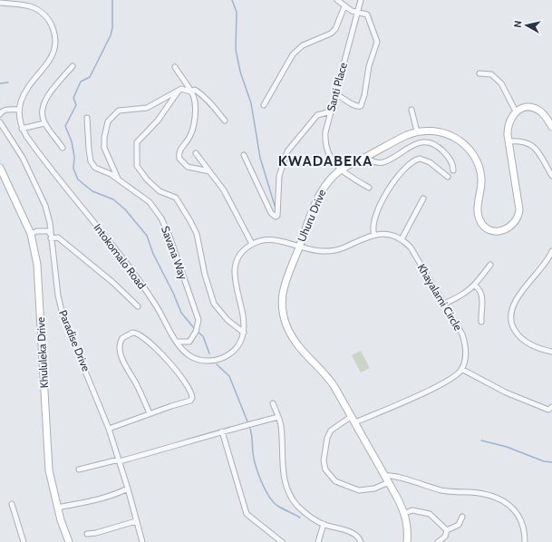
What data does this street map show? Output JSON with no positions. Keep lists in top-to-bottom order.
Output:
{
  "streets": {
    "street": [
      "Santi Place",
      "Uhuru Drive",
      "Savana Way",
      "Intokomalo Road",
      "Khayalami Circle",
      "Paradise Drive",
      "Khululeka Drive"
    ]
  },
  "crossings": [
    ["Santi Place", "Uhuru Drive"],
    ["Savana Way", "Intokomalo Road"]
  ],
  "districts": ["KWADABEKA"],
  "north": "left"
}
